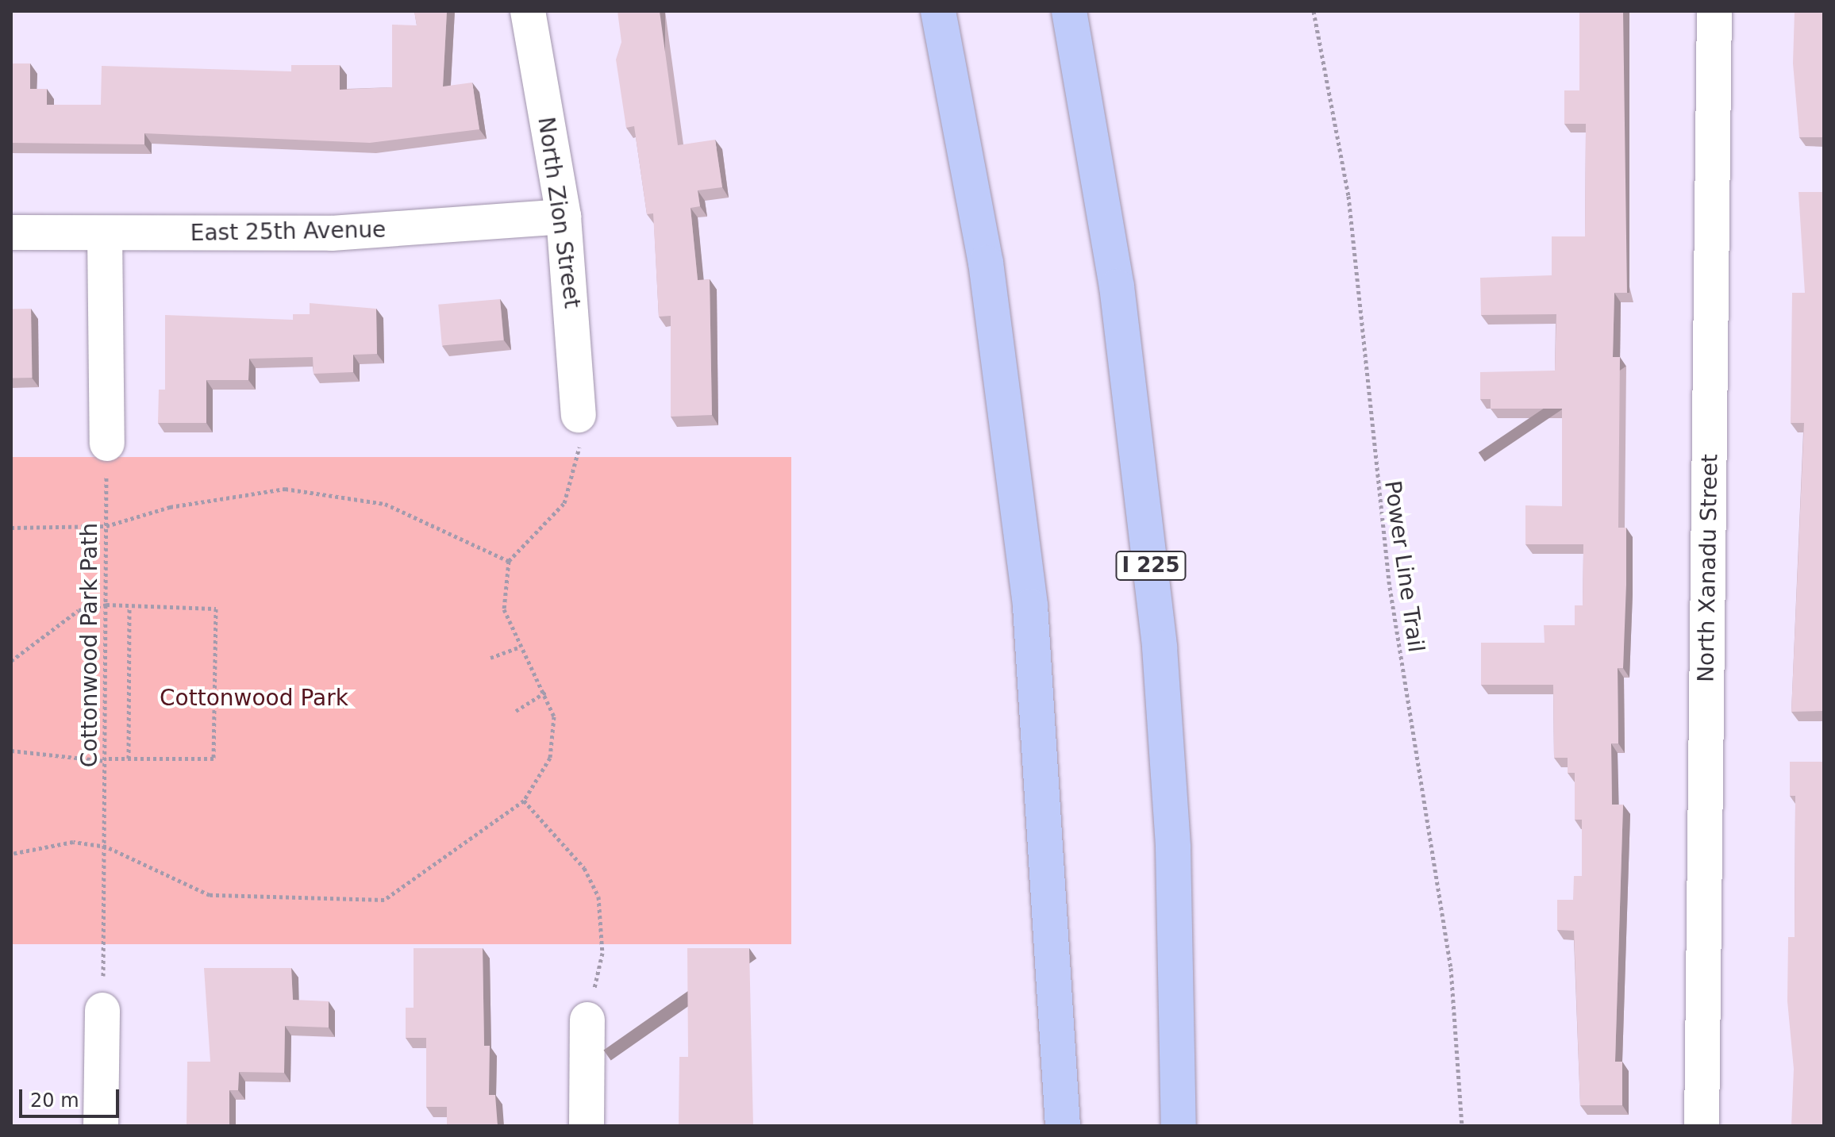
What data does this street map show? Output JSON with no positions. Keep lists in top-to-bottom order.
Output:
{
  "streets": {
    "highway": ["I 225"],
    "street": ["North Zion Street", "East 25th Avenue", "North Xanadu Street"],
    "path": ["Power Line Trail", "Cottonwood Park Path"]
  },
  "crossings": [
    ["North Zion Street", "East 25th Avenue"]
  ],
  "parks": ["Cottonwood Park"],
  "scale_bar": "20 m"
}
